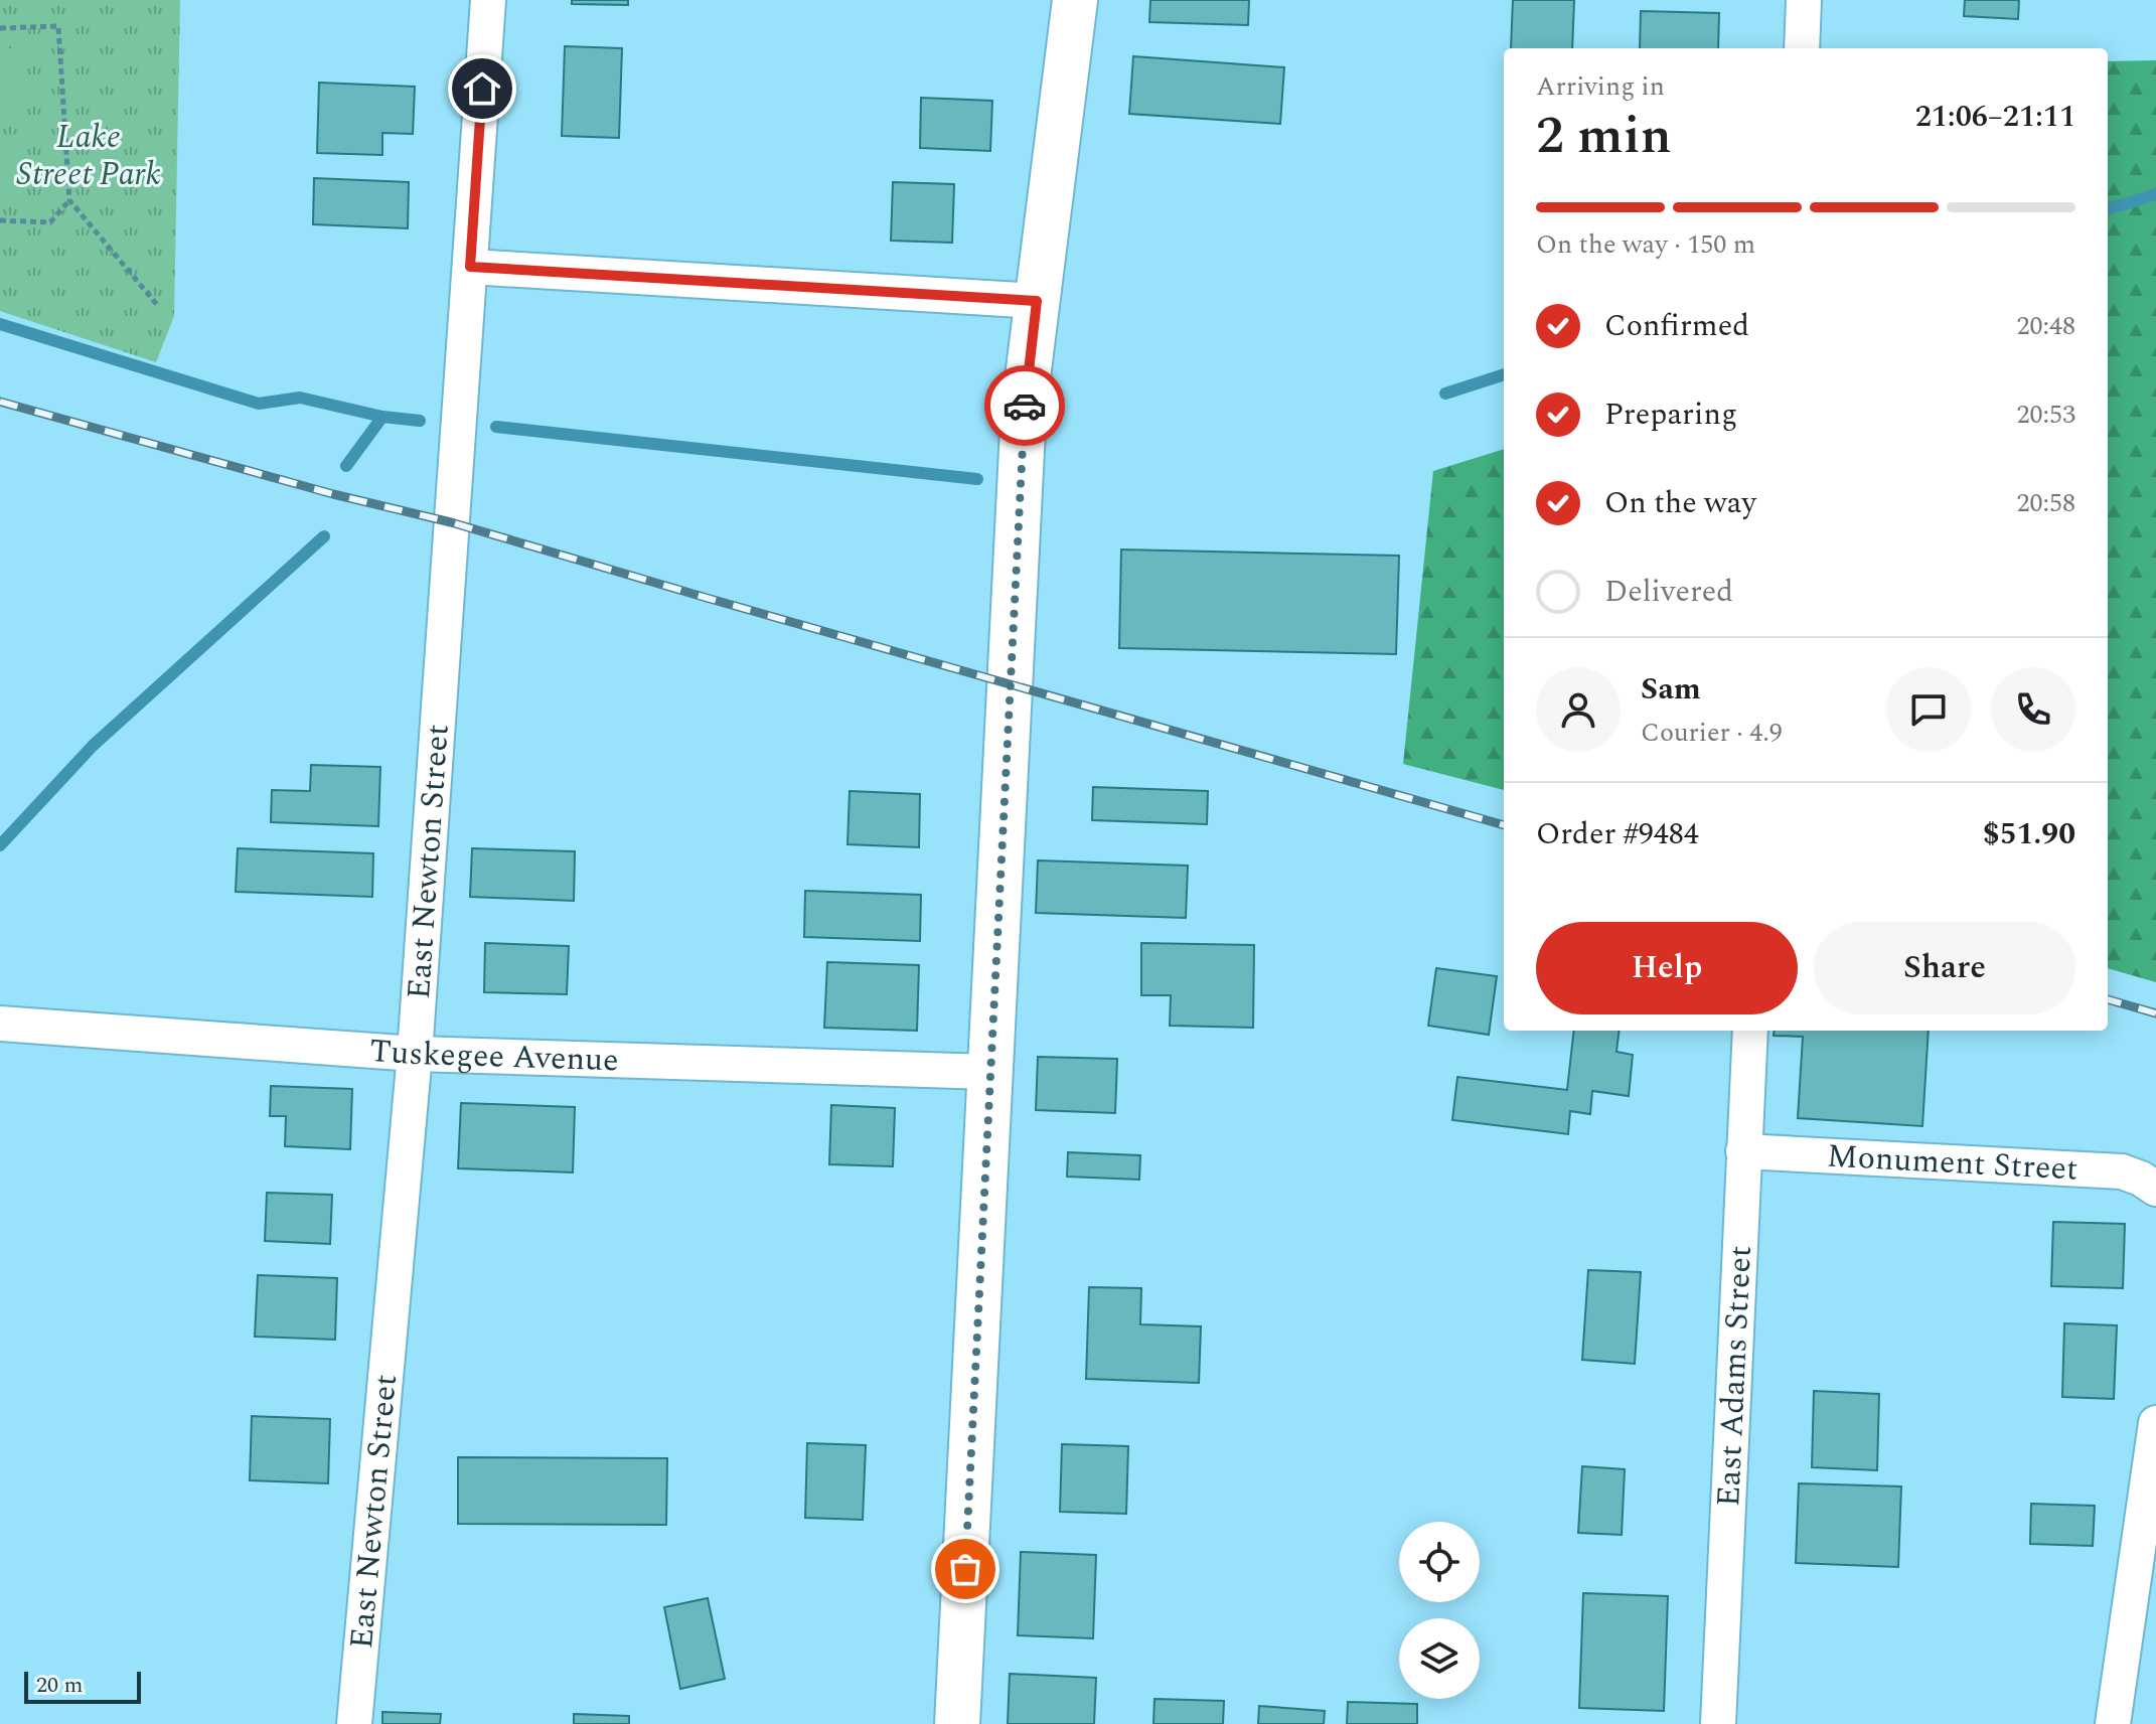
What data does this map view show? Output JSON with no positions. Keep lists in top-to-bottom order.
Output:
{
  "streets": {
    "street": [
      "East Newton Street",
      "Tuskegee Avenue",
      "Monument Street",
      "East Adams Street"
    ]
  },
  "crossings": [
    ["East Newton Street", "Tuskegee Avenue"],
    ["Monument Street", "East Adams Street"]
  ],
  "parks": ["Lake Street Park"],
  "scale_bar": "20 m",
  "page": {
    "heading": ["2 min", "Arriving in", "21:06–21:11"],
    "panel": [
      "Sam",
      "Courier · 4.9",
      "Order #9484",
      "$51.90"
    ],
    "bar": "On the way · 150 m",
    "list": [
      ["Confirmed", "20:48"],
      ["Preparing", "20:53"],
      ["On the way", "20:58"],
      "Delivered"
    ],
    "buttons": ["Help", "Share"],
    "scale": "20 m"
  }
}
